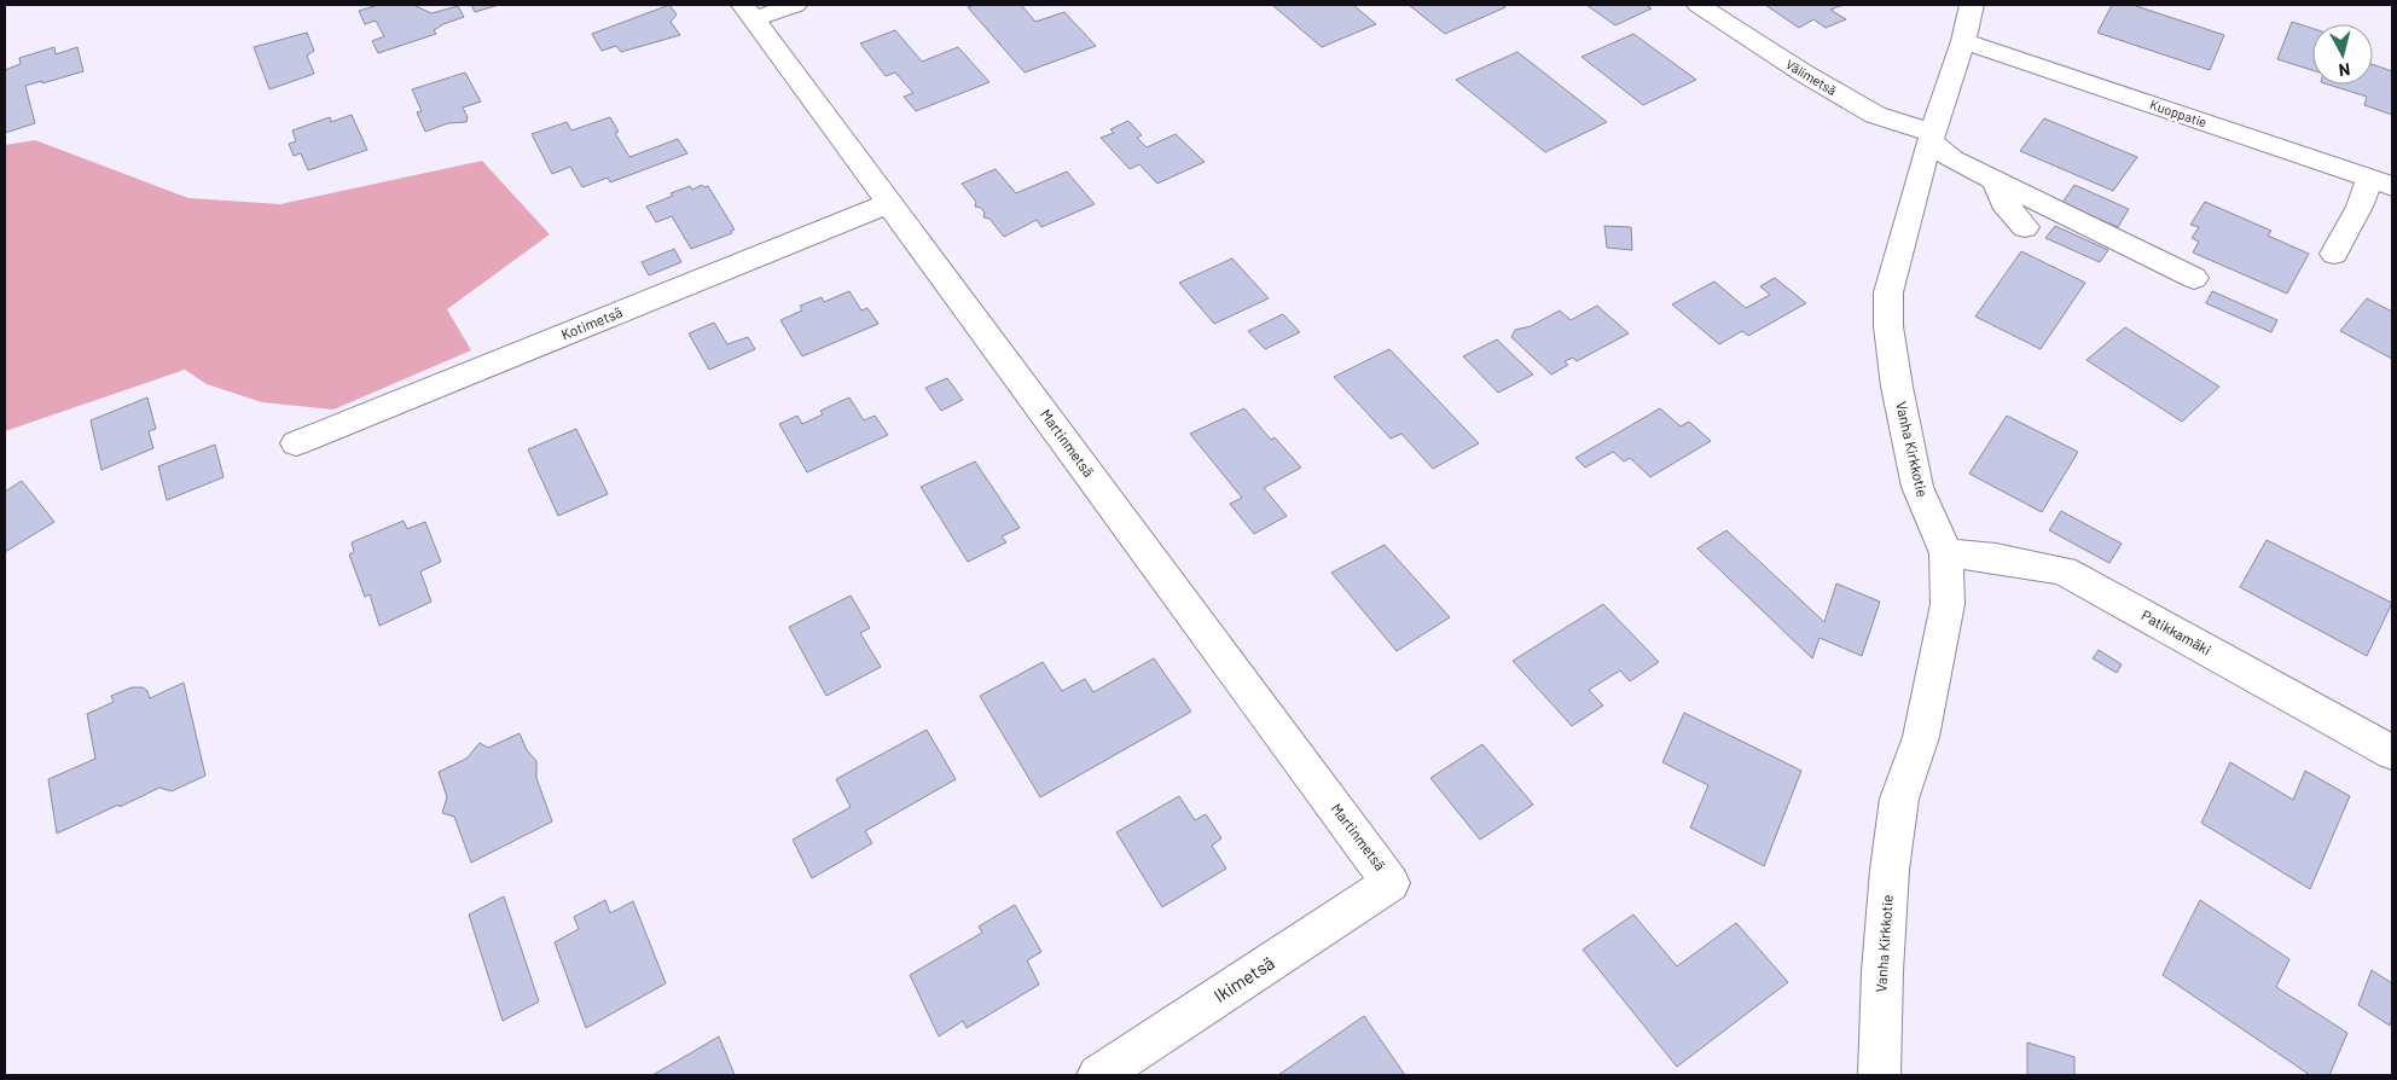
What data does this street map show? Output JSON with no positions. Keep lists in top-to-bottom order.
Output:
{
  "streets": {
    "street": [
      "Välimetsä",
      "Kuoppatie",
      "Kotimetsä",
      "Martinmetsä",
      "Vanha Kirkkotie",
      "Patikkamäki",
      "Ikimetsä"
    ]
  },
  "crossings": [
    ["Välimetsä", "Vanha Kirkkotie"],
    ["Kuoppatie", "Vanha Kirkkotie"],
    ["Kotimetsä", "Martinmetsä"],
    ["Martinmetsä", "Ikimetsä"],
    ["Vanha Kirkkotie", "Patikkamäki"]
  ],
  "north": "bottom"
}
